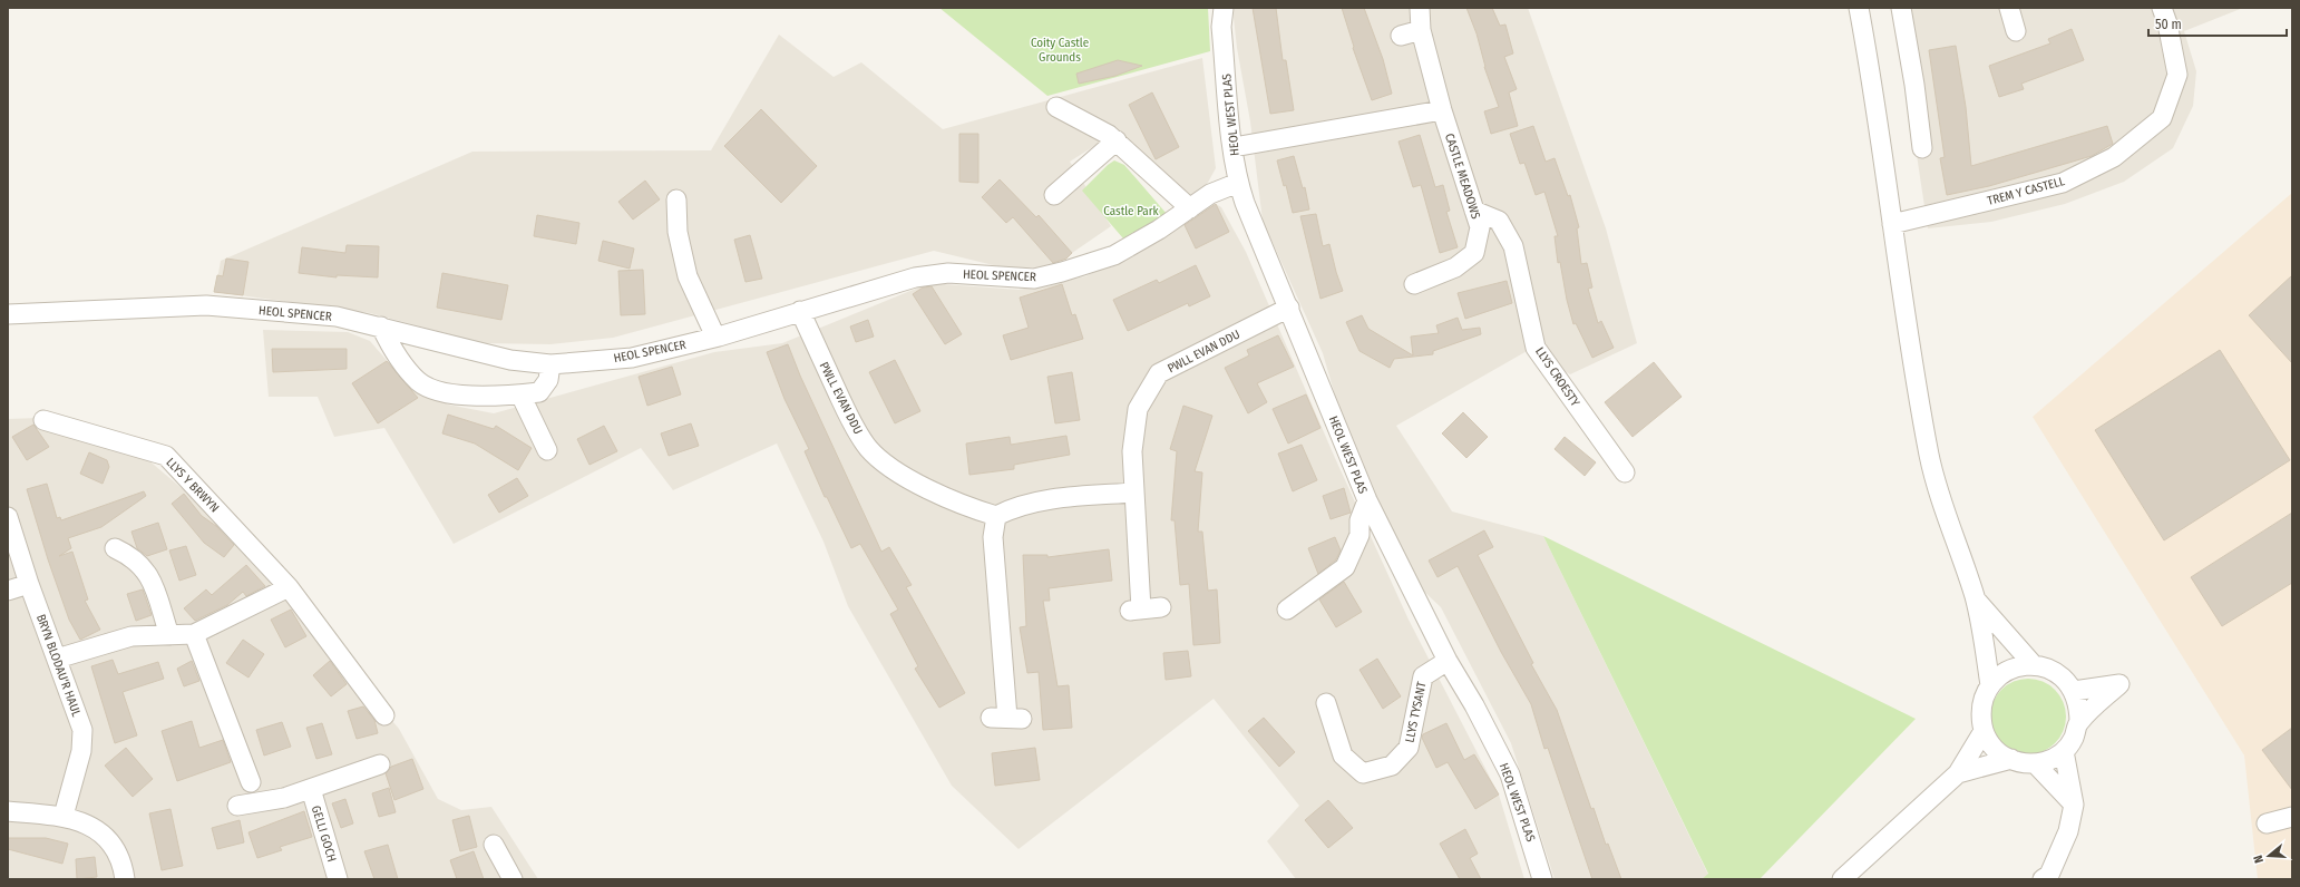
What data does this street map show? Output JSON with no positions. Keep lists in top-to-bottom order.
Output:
{
  "streets": {
    "street": [
      "HEOL WEST PLAS",
      "CASTLE MEADOWS",
      "TREM Y CASTELL",
      "HEOL SPENCER",
      "PWLL EVAN DDU",
      "LLYS CROESTY",
      "LLYS Y BRWYN",
      "BRYN BLODAU'R HAUL",
      "LLYS TYSANT",
      "GELLI GOCH"
    ]
  },
  "crossings": [
    ["HEOL WEST PLAS", "HEOL SPENCER"],
    ["HEOL WEST PLAS", "PWLL EVAN DDU"],
    ["HEOL WEST PLAS", "LLYS TYSANT"],
    ["CASTLE MEADOWS", "LLYS CROESTY"],
    ["HEOL SPENCER", "PWLL EVAN DDU"]
  ],
  "parks": ["Coity Castle Grounds", "Castle Park"],
  "scale_bar": "50 m",
  "north": "left"
}
